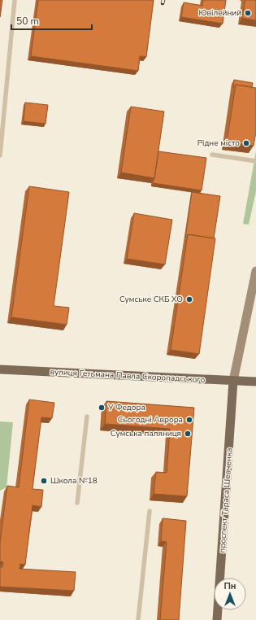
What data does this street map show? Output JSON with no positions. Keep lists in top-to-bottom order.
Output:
{
  "streets": {
    "main road": ["вулиця Гетьмана Павла Скоропадського", "проспект Тараса Шевченка"]
  },
  "crossings": [
    ["вулиця Гетьмана Павла Скоропадського", "проспект Тараса Шевченка"]
  ],
  "places": [
    "Ювілейний",
    "Рідне місто",
    "Сумське СКБ ХО",
    "У Федора",
    "Сьогодні Аврора",
    "Сумська паляниця",
    "Школа №18"
  ],
  "scale_bar": "50 m",
  "north": "top"
}
